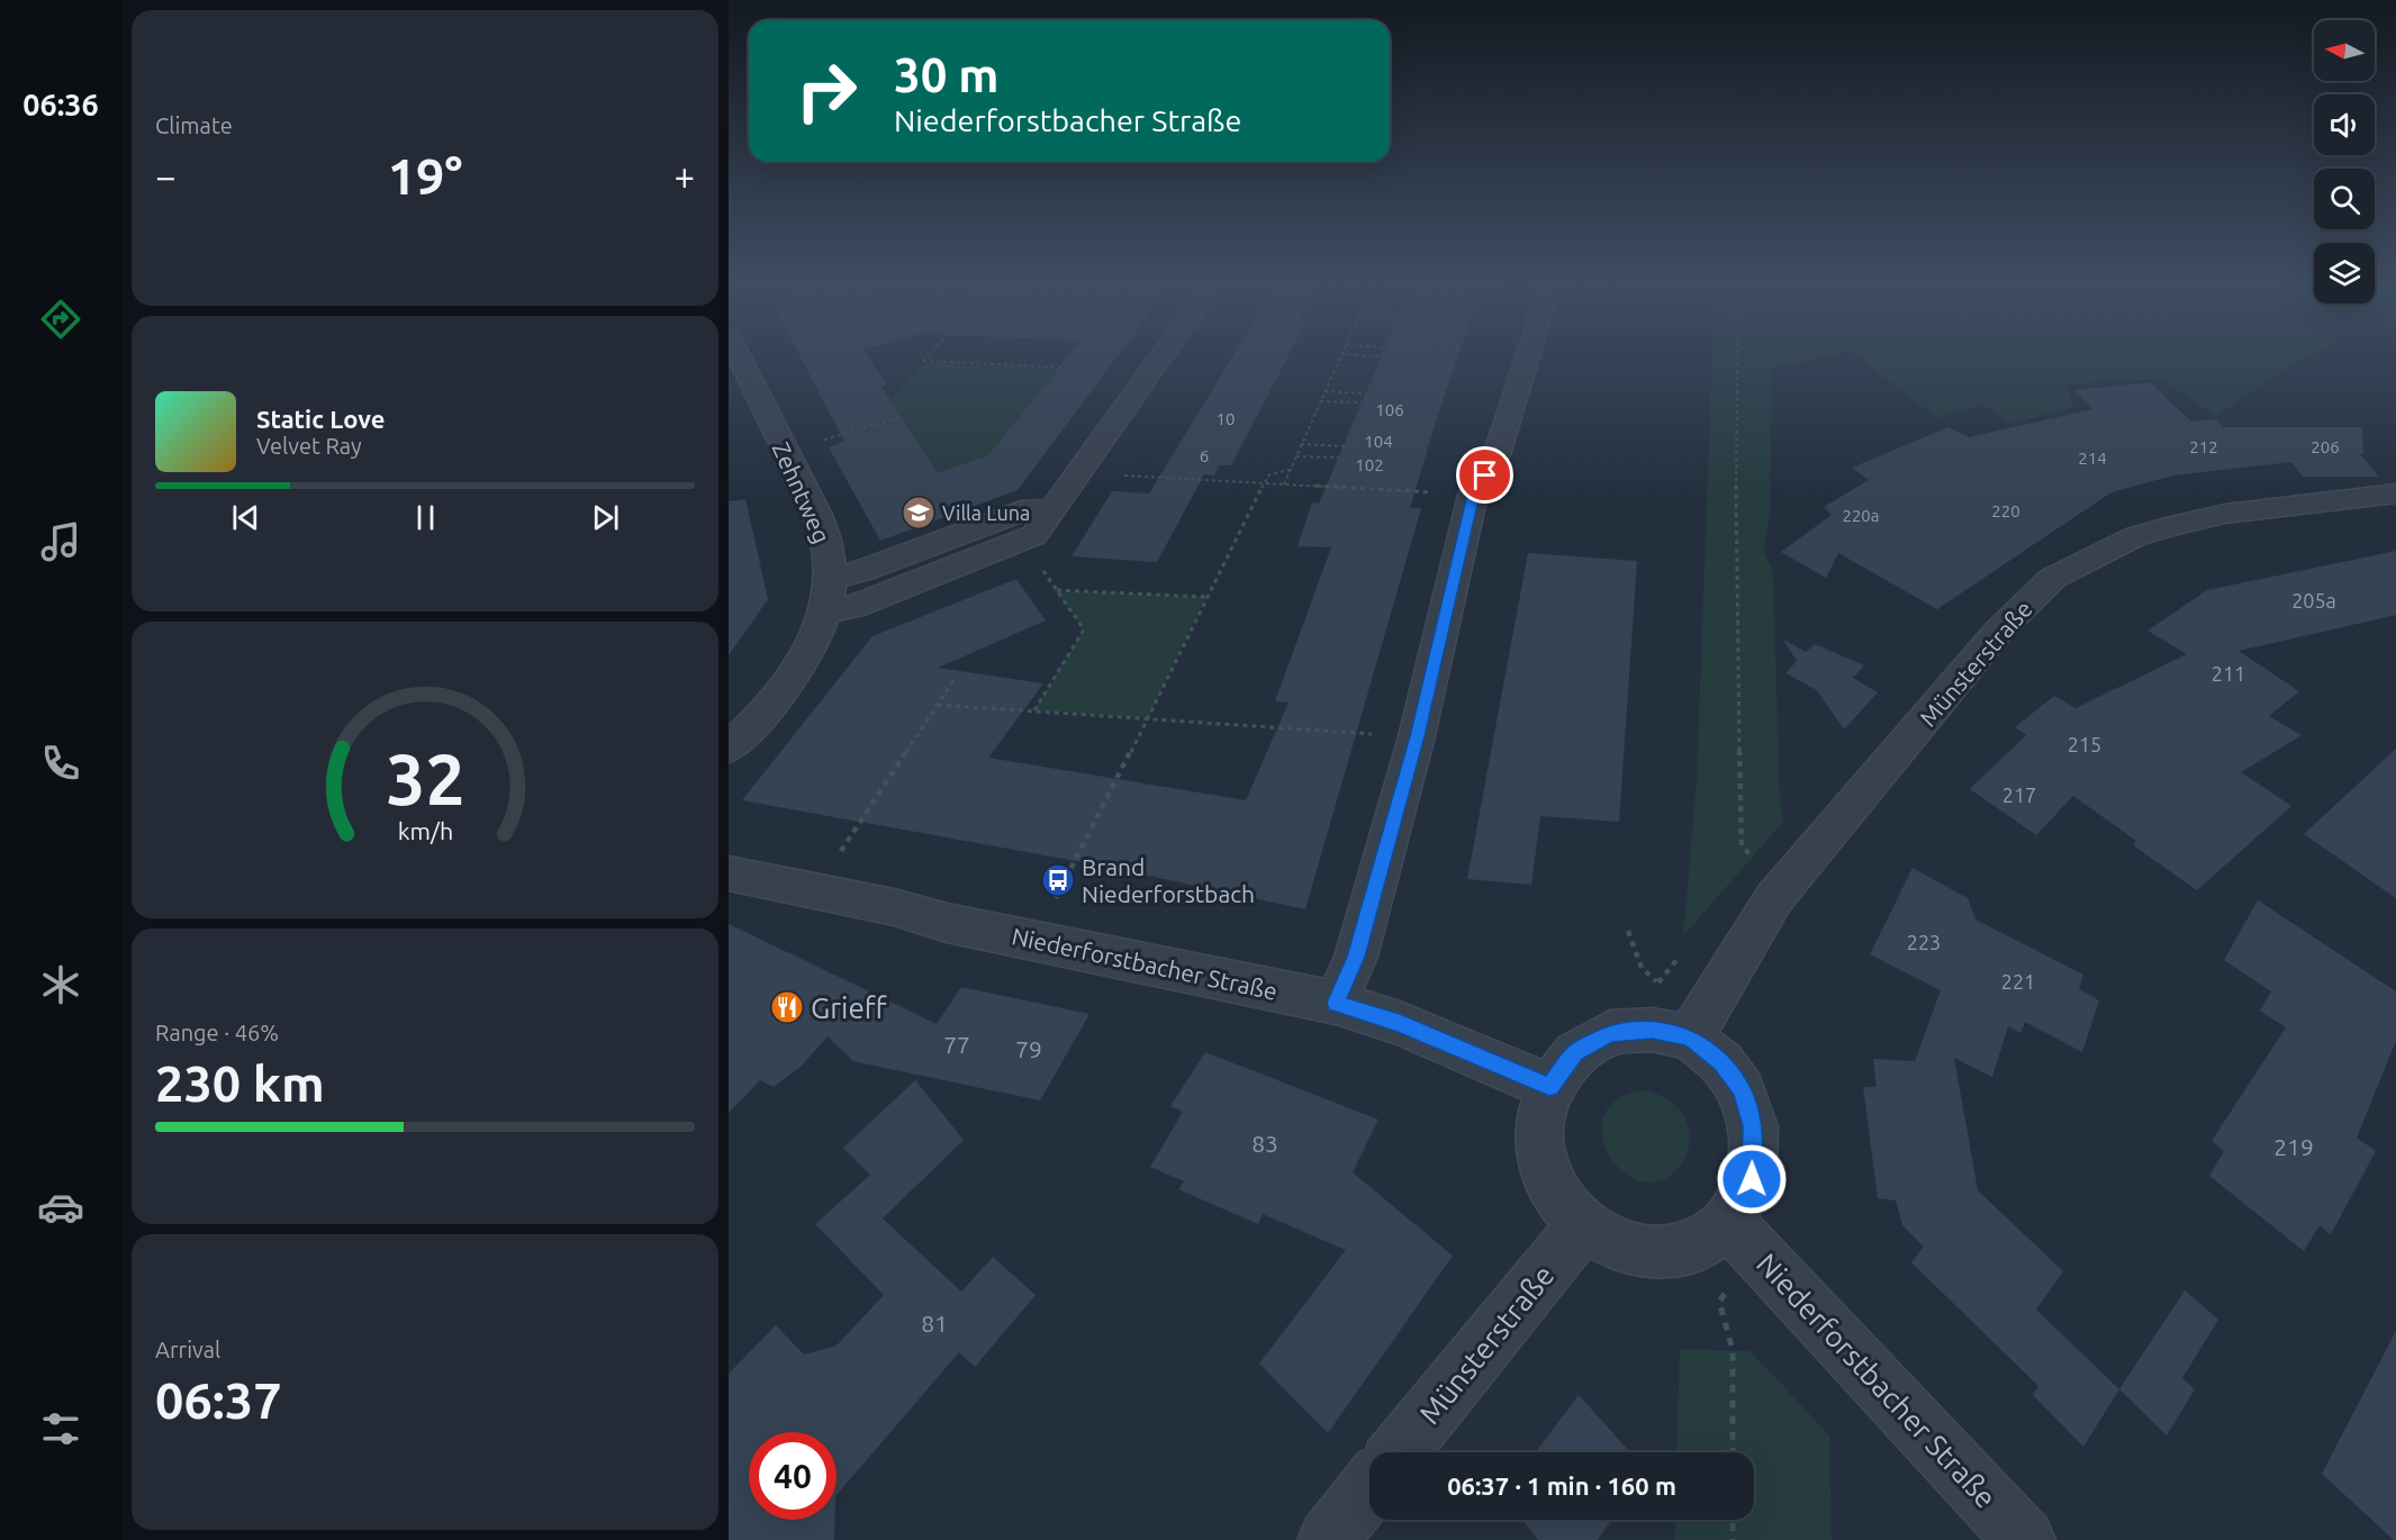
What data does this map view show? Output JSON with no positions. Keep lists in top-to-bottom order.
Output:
{
  "streets": {
    "street": ["Zehntweg", "Münsterstraße", "Niederforstbacher Straße"]
  },
  "crossings": [
    ["Münsterstraße", "Niederforstbacher Straße"]
  ],
  "places": {
    "school or university": ["Villa Luna"],
    "bus stop": ["Brand Niederforstbach"],
    "restaurant": ["Grieff"]
  },
  "house_numbers": [
    "106",
    "10",
    "104",
    "212",
    "206",
    "6",
    "214",
    "102",
    "220",
    "220a",
    "205a",
    "211",
    "215",
    "217",
    "223",
    "221",
    "77",
    "79",
    "83",
    "219",
    "81"
  ],
  "north": "left",
  "page": {
    "tabs": "06:36",
    "tile": [
      "Climate",
      ["Range · 46%", "230 km"],
      ["Arrival", "06:37"]
    ],
    "turn": ["30 m", "Niederforstbacher Straße"],
    "heat": ["−", "19°", "+"],
    "song": ["Static Love", "Velvet Ray"],
    "limit": "40",
    "trip": "06:37 · 1 min · 160 m",
    "gauge": ["32", "km/h"]
  }
}
